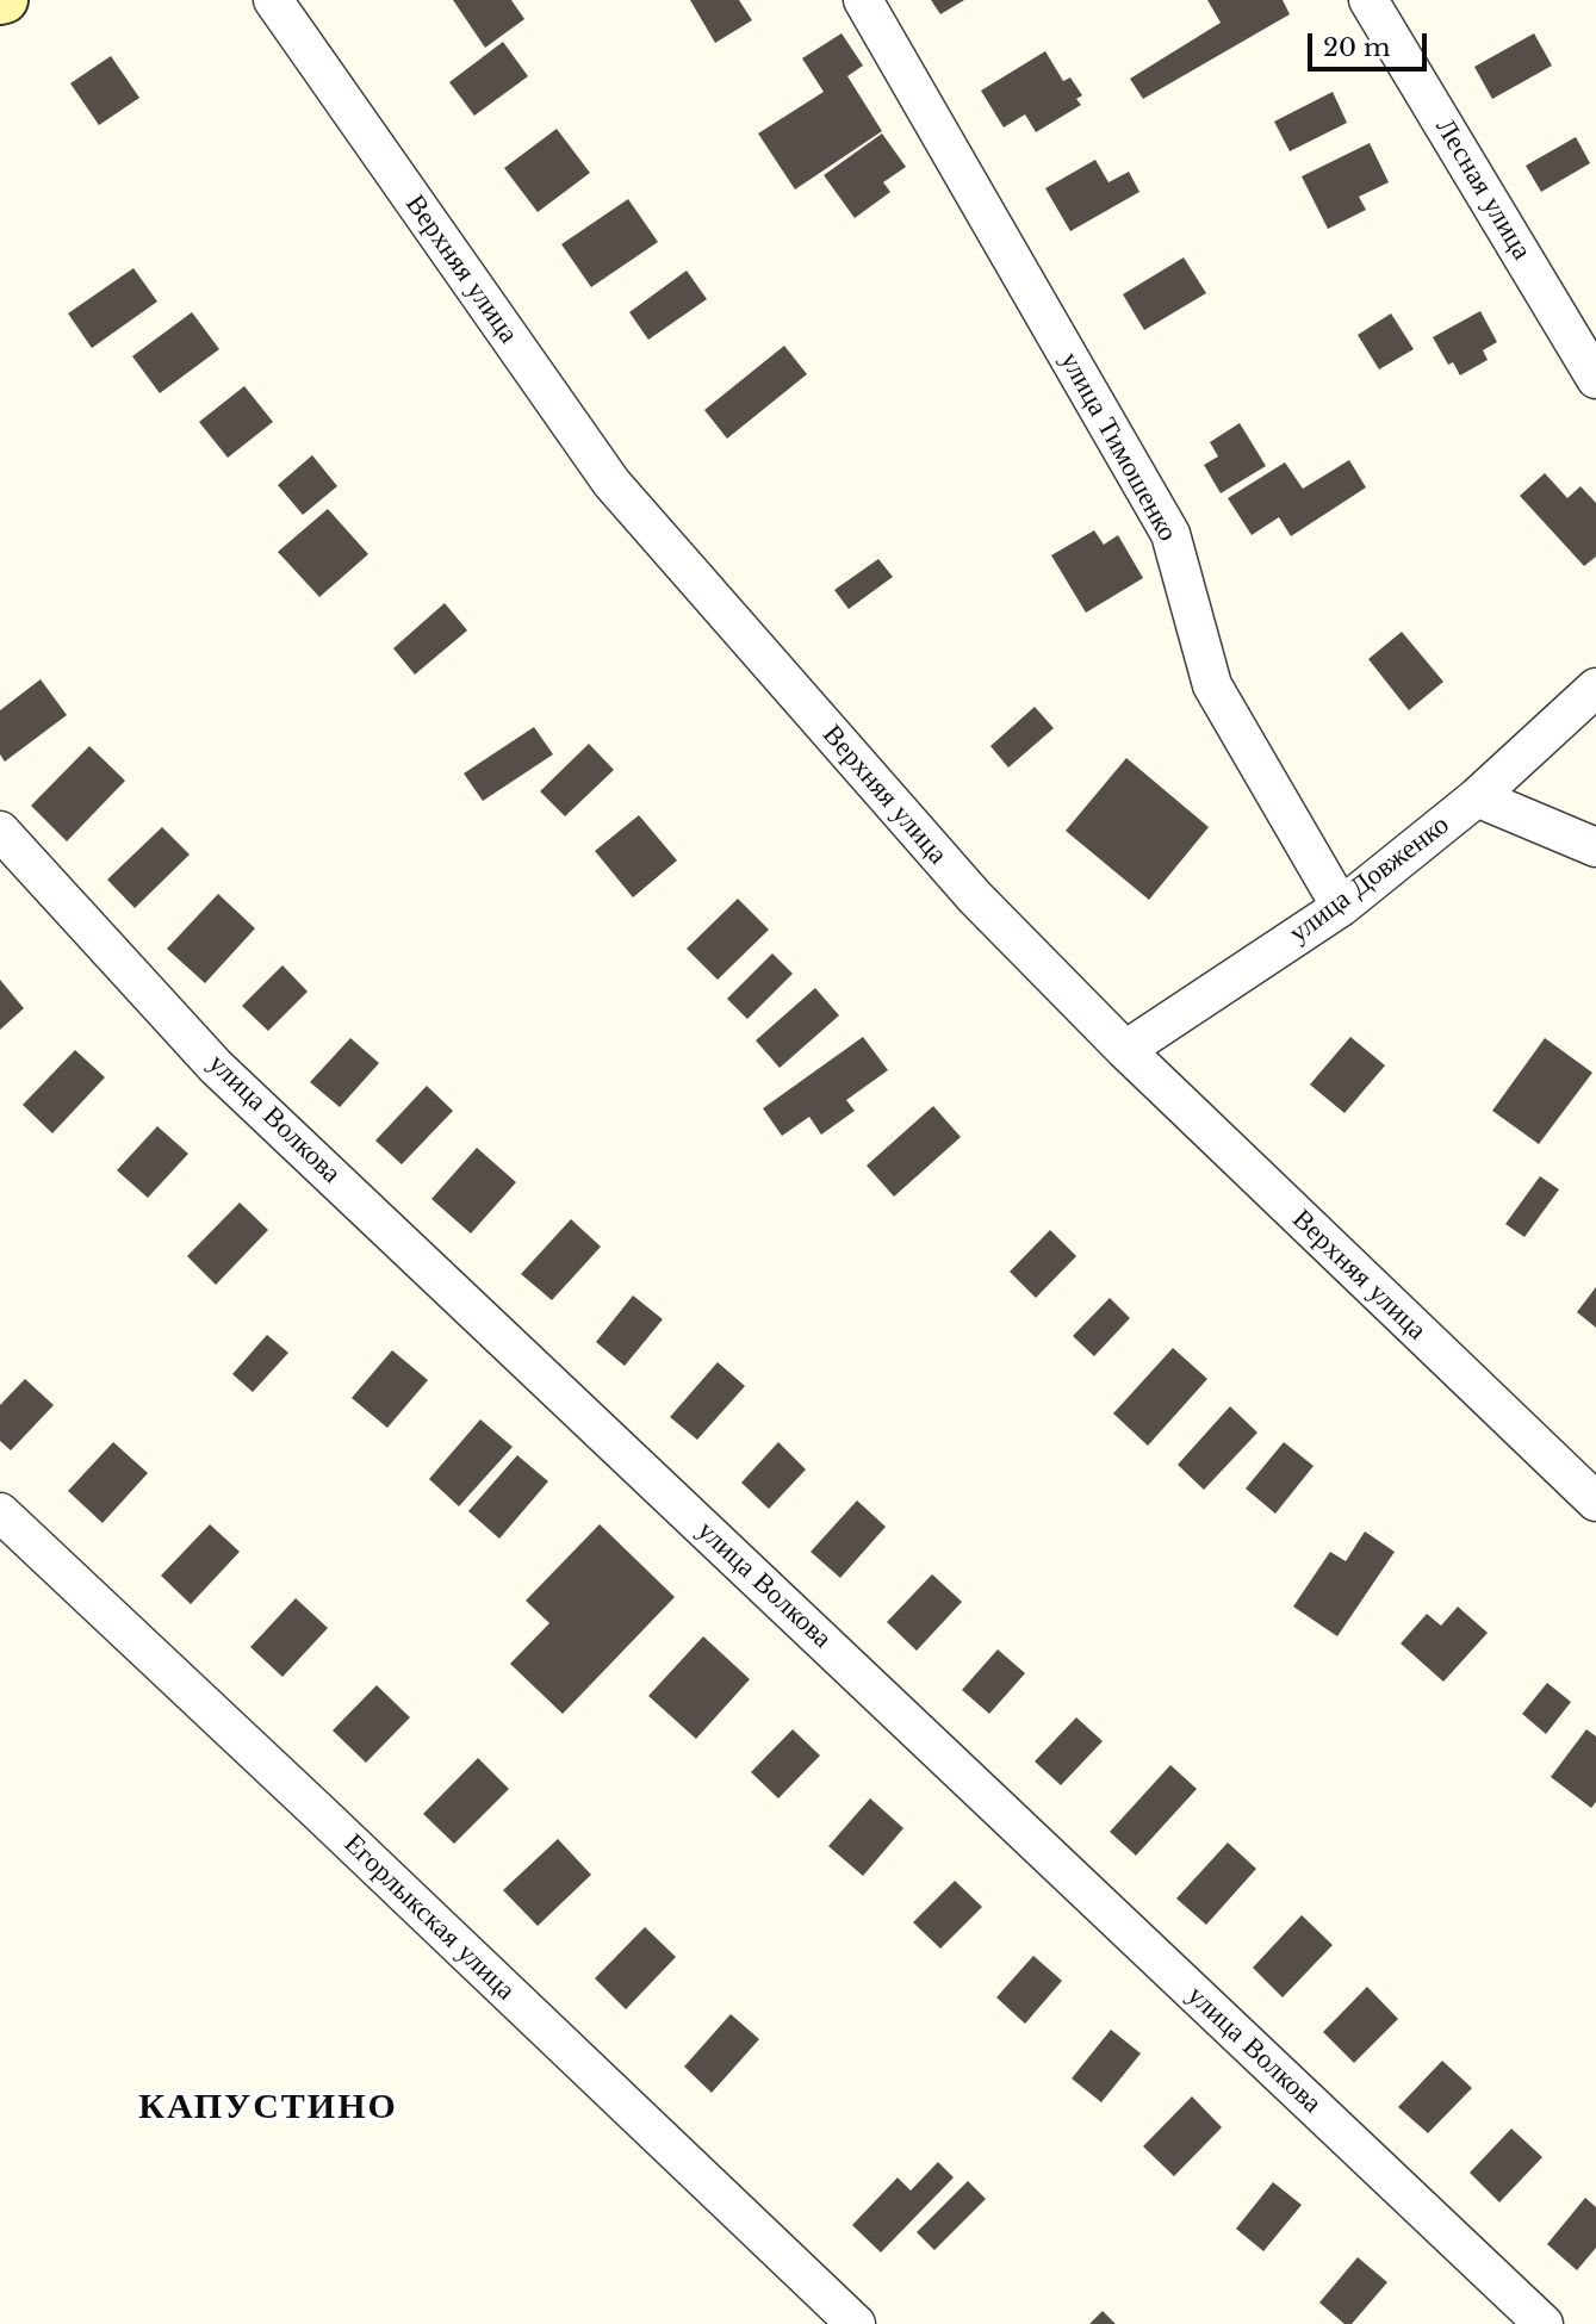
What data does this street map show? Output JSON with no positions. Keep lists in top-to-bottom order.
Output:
{
  "streets": {
    "street": [
      "Лесная улица",
      "Верхняя улица",
      "улица Тимошенко",
      "улица Довженко",
      "улица Волкова",
      "Егорлыкская улица"
    ]
  },
  "crossings": [
    ["Верхняя улица", "улица Довженко"],
    ["улица Тимошенко", "улица Довженко"]
  ],
  "districts": ["КАПУСТИНО"],
  "scale_bar": "20 m"
}
